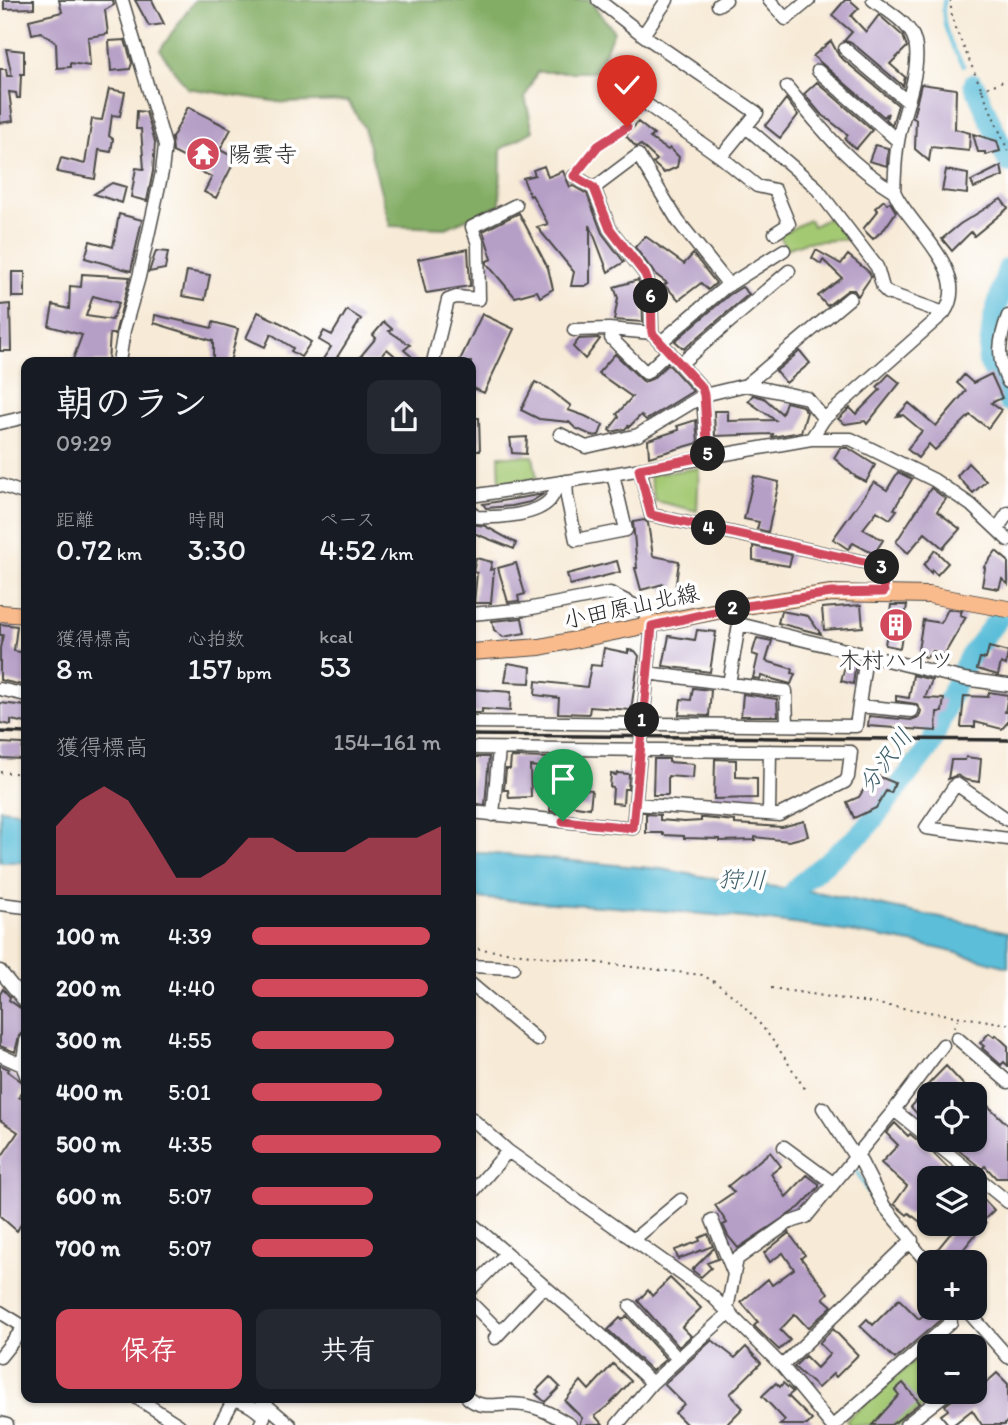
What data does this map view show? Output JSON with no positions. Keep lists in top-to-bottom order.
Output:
{
  "streets": {
    "main road": ["小田原山北線"]
  },
  "water": ["分沢川", "狩川"],
  "places": {
    "temple": ["陽雲寺"],
    "building": ["木村ハイツ"]
  },
  "page": {
    "pins": [
      "6",
      "5",
      "4",
      "3",
      "2",
      "1"
    ],
    "heading": ["朝のラン", "09:29"],
    "stats": [
      ["距離", "0.72 km"],
      ["時間", "3:30"],
      ["ペース", "4:52 /km"],
      ["獲得標高", "8 m"],
      ["心拍数", "157 bpm"],
      ["kcal", "53"]
    ],
    "chart": ["獲得標高", "154–161 m"],
    "list": [
      {
        "name": "100 m",
        "note": "4:39"
      },
      {
        "name": "200 m",
        "note": "4:40"
      },
      {
        "name": "300 m",
        "note": "4:55"
      },
      {
        "name": "400 m",
        "note": "5:01"
      },
      {
        "name": "500 m",
        "note": "4:35"
      },
      {
        "name": "600 m",
        "note": "5:07"
      },
      {
        "name": "700 m",
        "note": "5:07"
      }
    ],
    "map_buttons": ["+", "−"],
    "buttons": ["保存", "共有"]
  }
}
